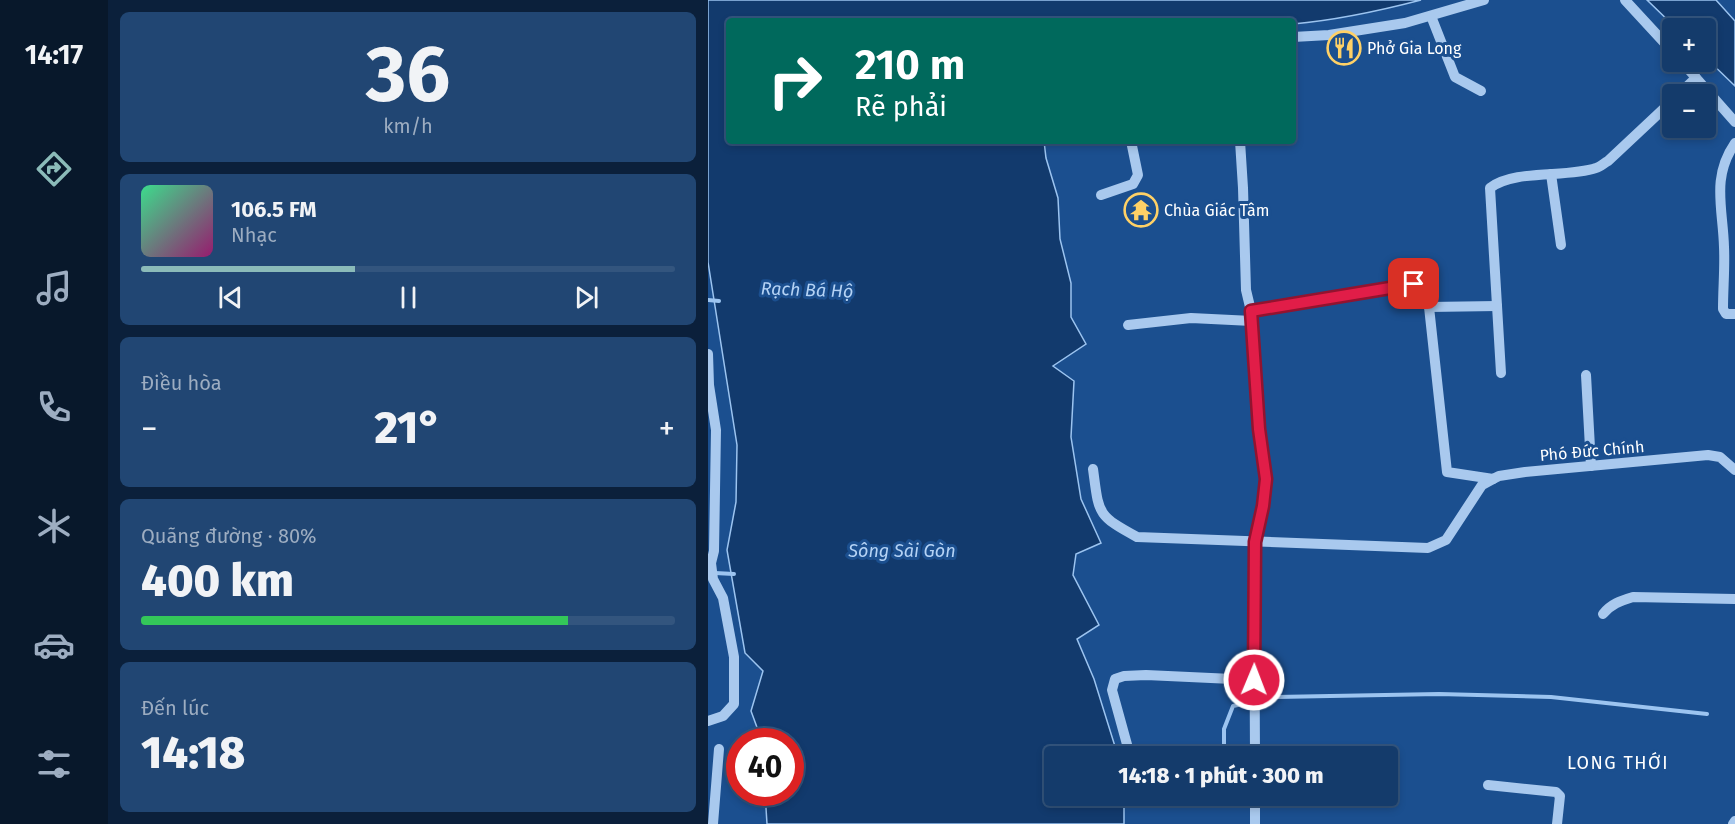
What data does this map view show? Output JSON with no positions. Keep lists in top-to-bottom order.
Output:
{
  "streets": {
    "street": ["Phó Đức Chính"]
  },
  "districts": ["LONG THỚI"],
  "water": ["Rạch Bá Hộ", "Sông Sài Gòn"],
  "places": {
    "restaurant": ["Phở Gia Long"],
    "temple": ["Chùa Giác Tâm"]
  },
  "page": {
    "tabs": "14:17",
    "tile": [
      ["36", "km/h"],
      "Điều hòa",
      ["Quãng đường · 80%", "400 km"],
      ["Đến lúc", "14:18"]
    ],
    "map_buttons": ["+", "−"],
    "turn": ["210 m", "Rẽ phải"],
    "song": ["106.5 FM", "Nhạc"],
    "heat": ["−", "21°", "+"],
    "limit": "40",
    "trip": "14:18 · 1 phút · 300 m"
  }
}
